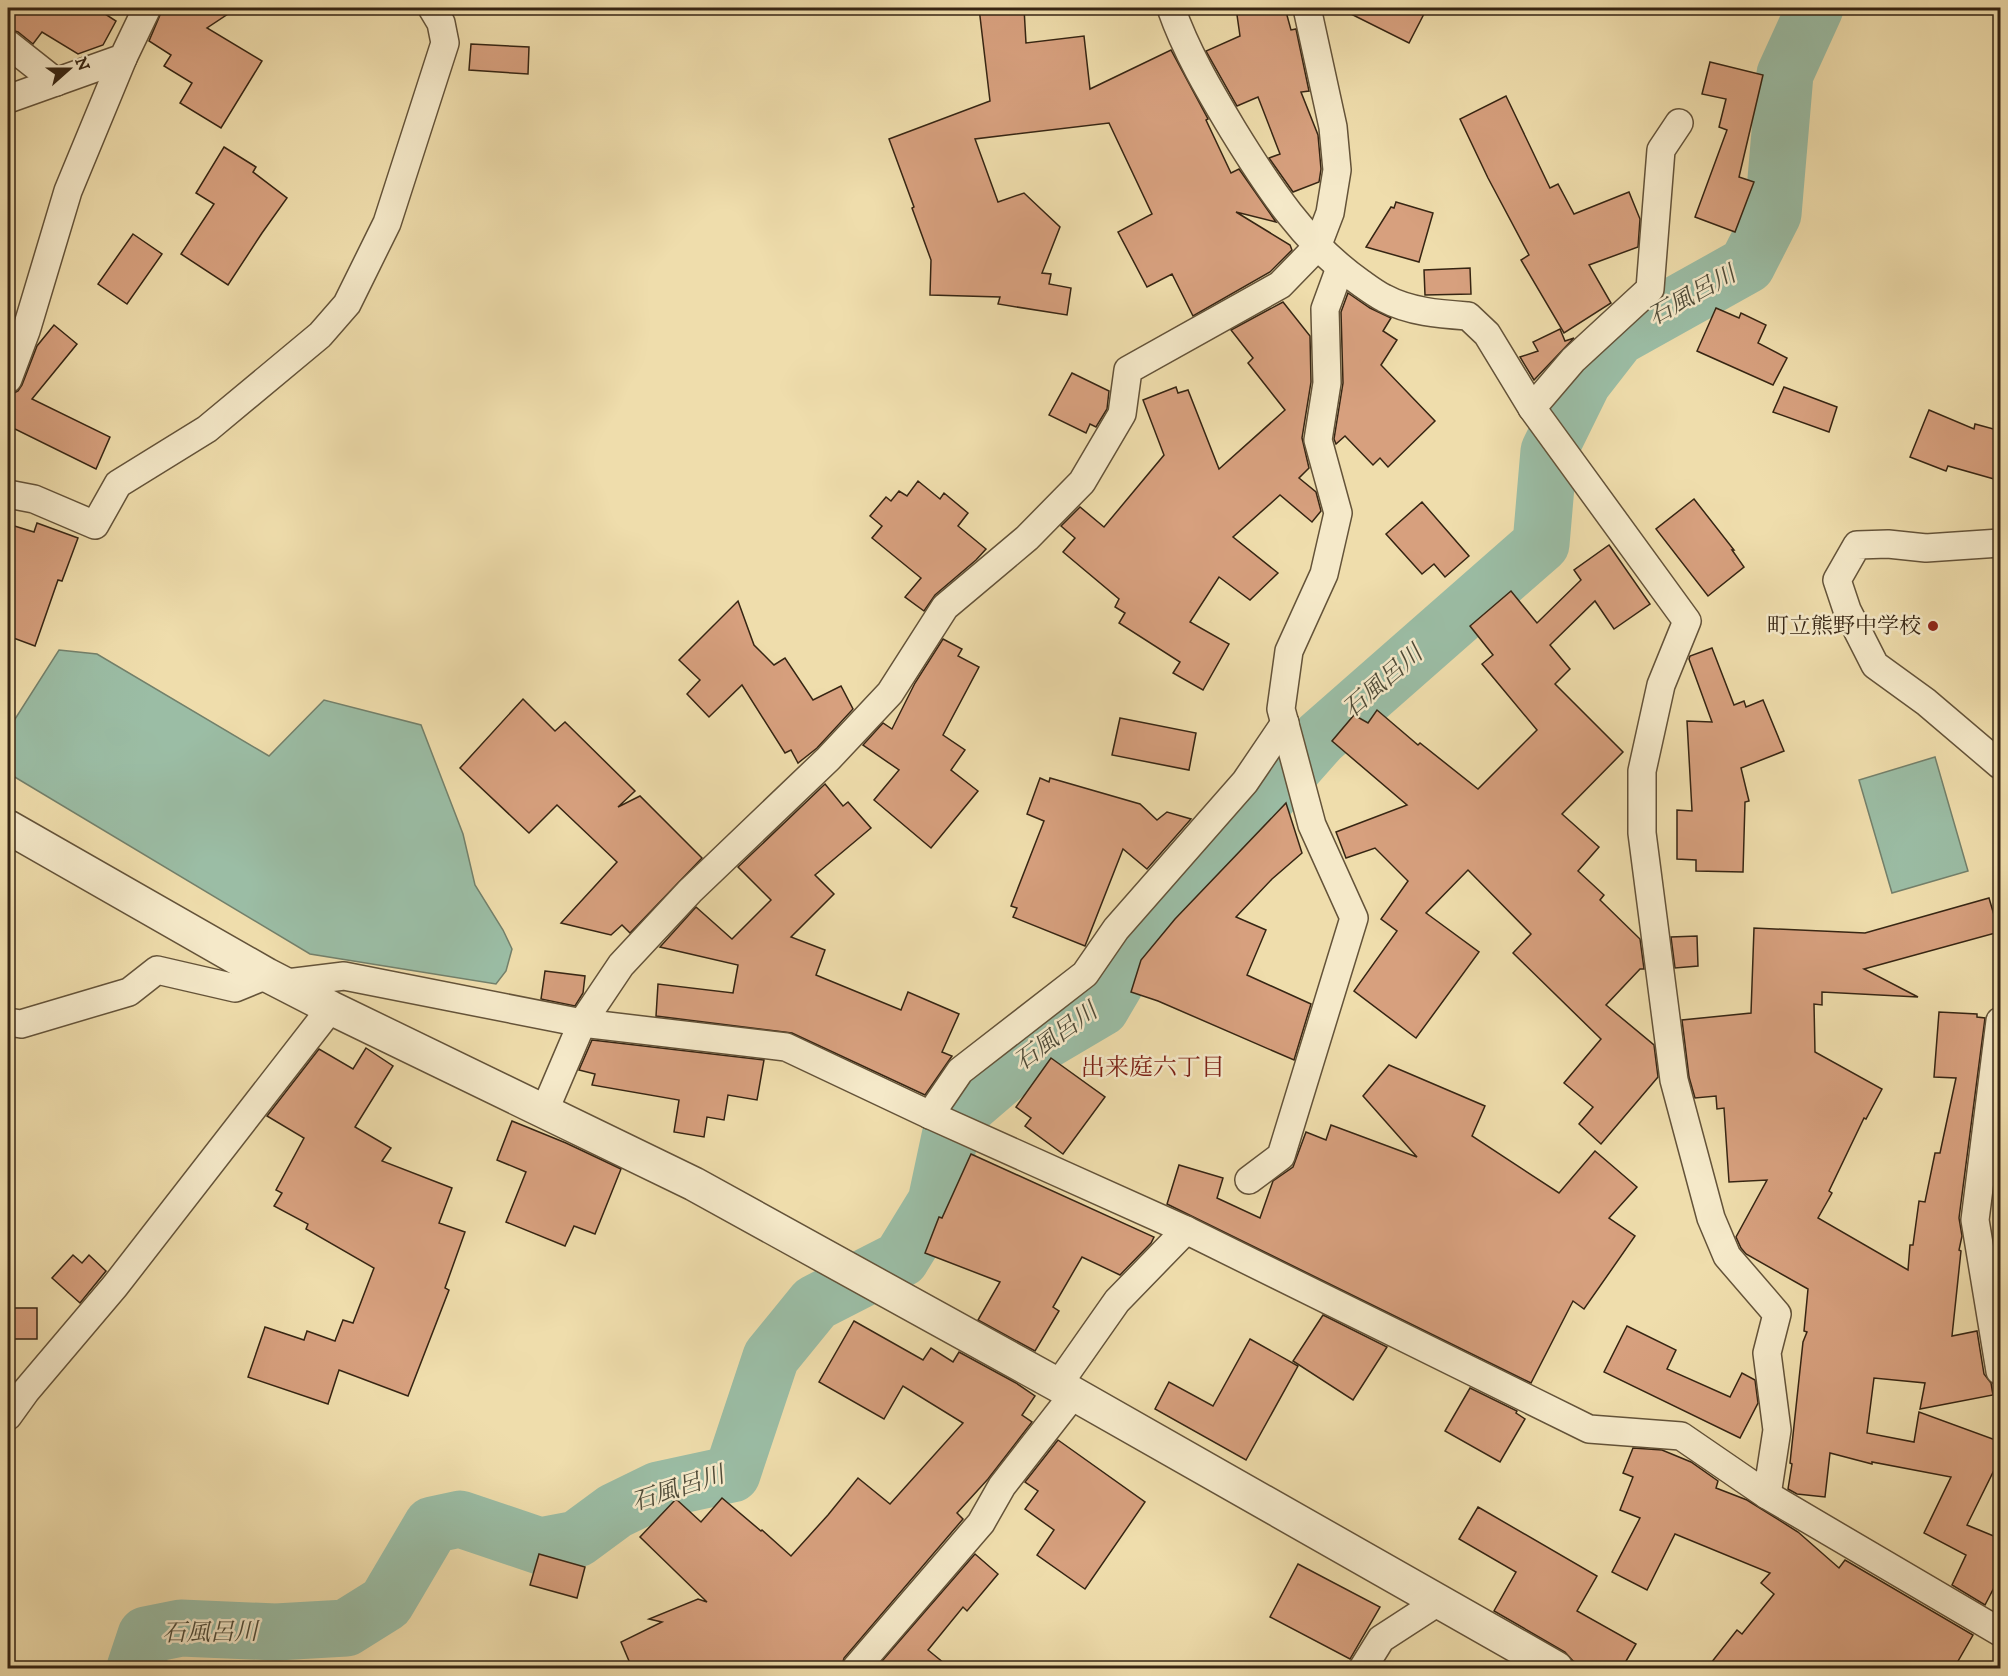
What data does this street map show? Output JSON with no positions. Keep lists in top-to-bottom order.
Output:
{
  "districts": ["出来庭六丁目"],
  "water": ["石風呂川"],
  "places": ["町立熊野中学校"],
  "north": "right"
}
